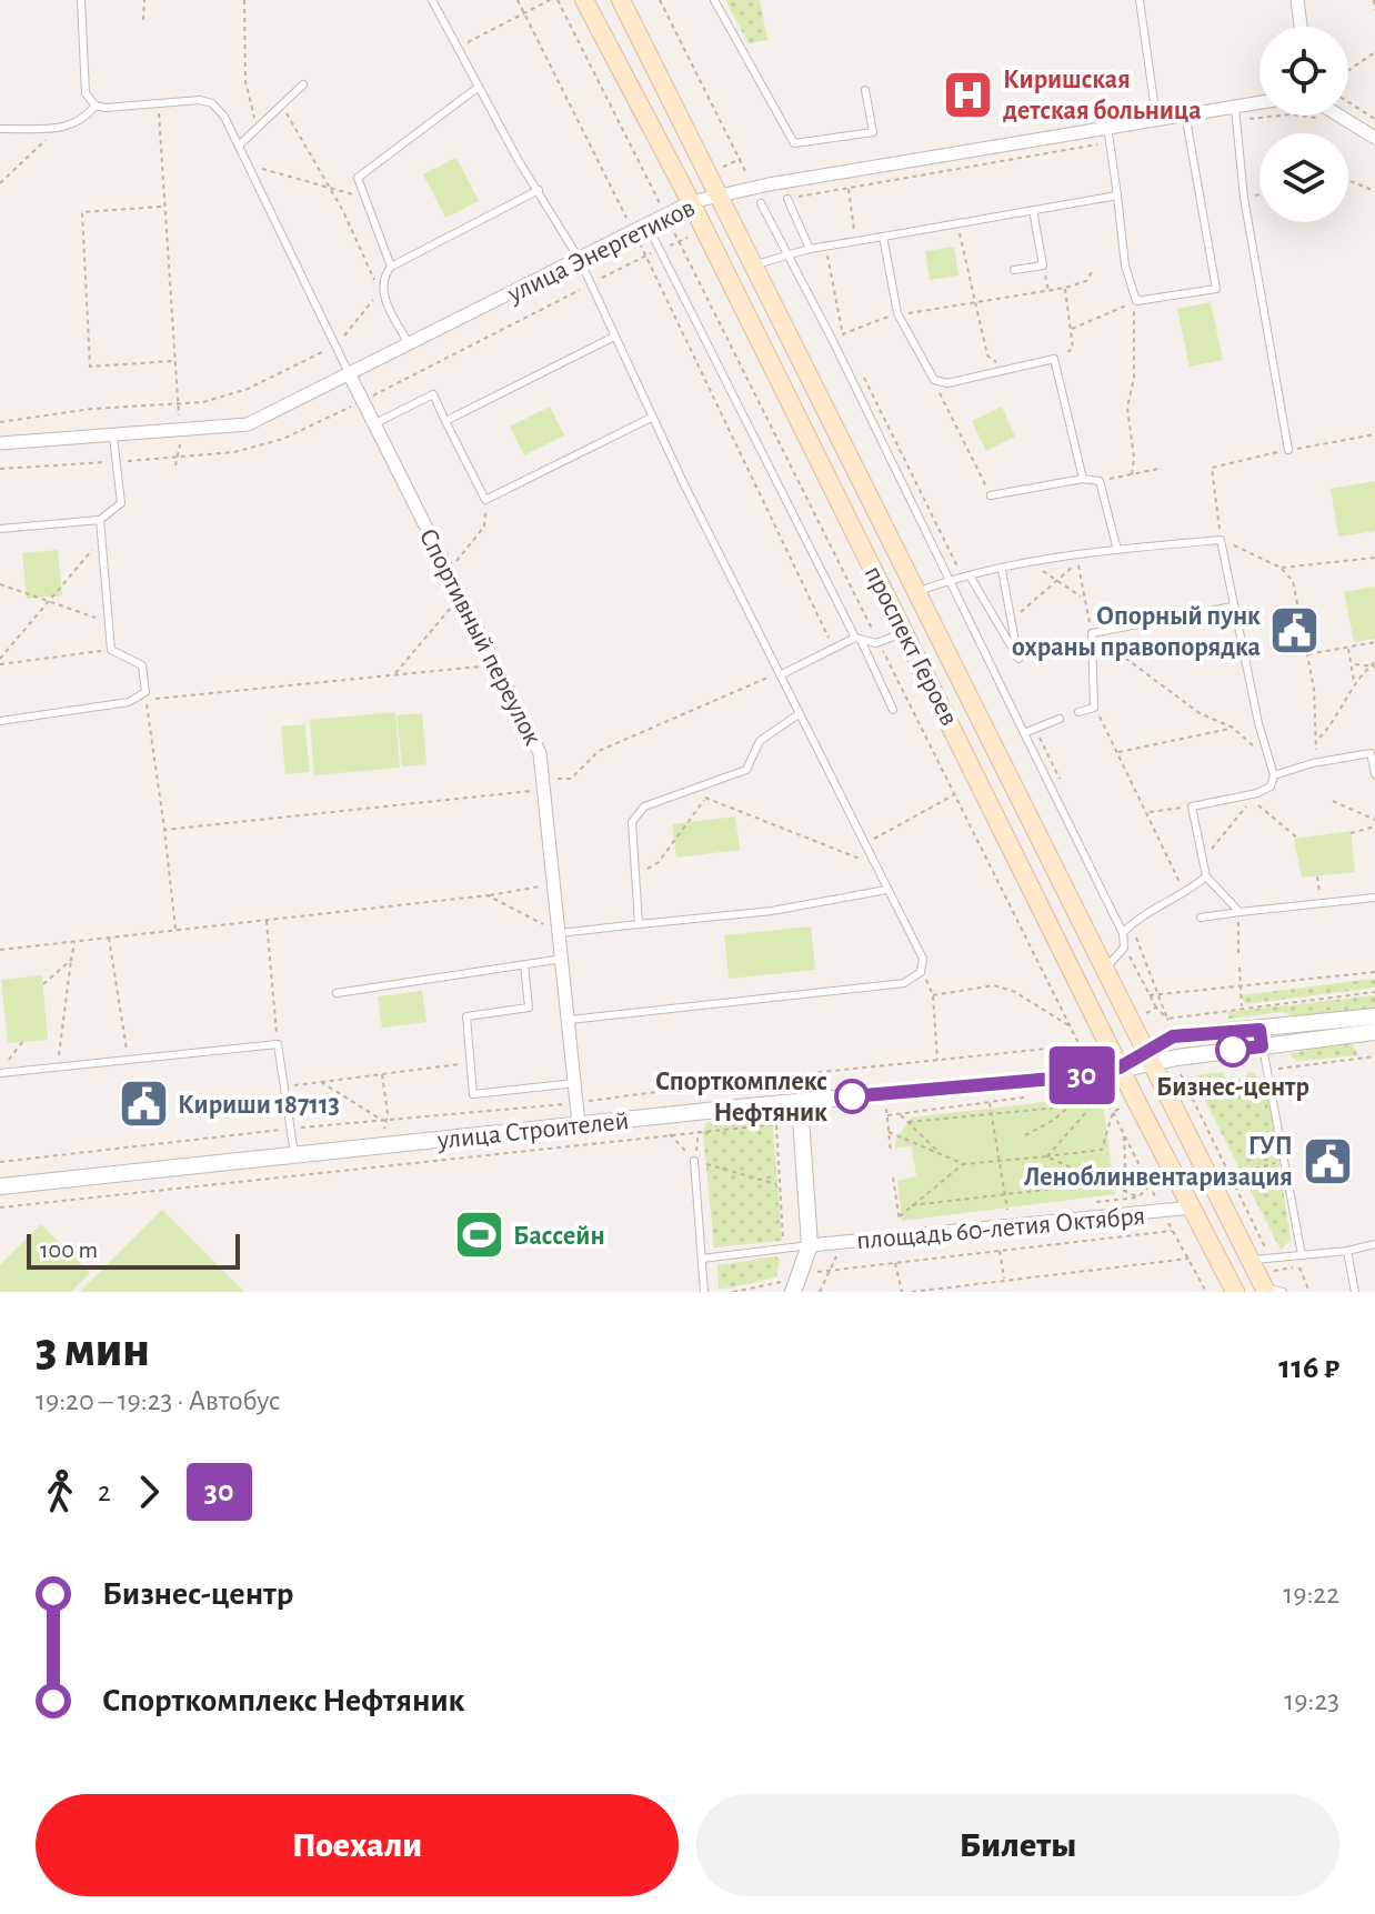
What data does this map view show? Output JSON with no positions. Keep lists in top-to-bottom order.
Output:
{
  "streets": {
    "main road": ["проспект Героев"],
    "street": [
      "улица Энергетиков",
      "Спортивный переулок",
      "улица Строителей",
      "площадь 60-летия Октября"
    ]
  },
  "crossings": [
    ["улица Энергетиков", "Спортивный переулок"],
    ["улица Энергетиков", "проспект Героев"],
    ["Спортивный переулок", "улица Строителей"],
    ["проспект Героев", "улица Строителей"],
    ["проспект Героев", "площадь 60-летия Октября"]
  ],
  "places": {
    "hospital": ["Киришская детская больница"],
    "public building": ["Опорный пунк охраны правопорядка", "Кириши 187113", "ГУП Леноблинвентаризация"],
    "other": ["Бизнес-центр", "Спорткомплекс Нефтяник"],
    "sports": ["Бассейн"]
  },
  "lines": ["bus line 30"],
  "scale_bar": "100 m",
  "page": {
    "on_map": "30",
    "scale": "100 m",
    "heading": ["3 мин", "19:20 – 19:23 · Автобус", "116 ₽"],
    "legs": ["2", "30"],
    "list": [
      {
        "name": "Бизнес-центр",
        "value": "19:22"
      },
      {
        "name": "Спорткомплекс Нефтяник",
        "value": "19:23"
      }
    ],
    "buttons": ["Поехали", "Билеты"]
  }
}
